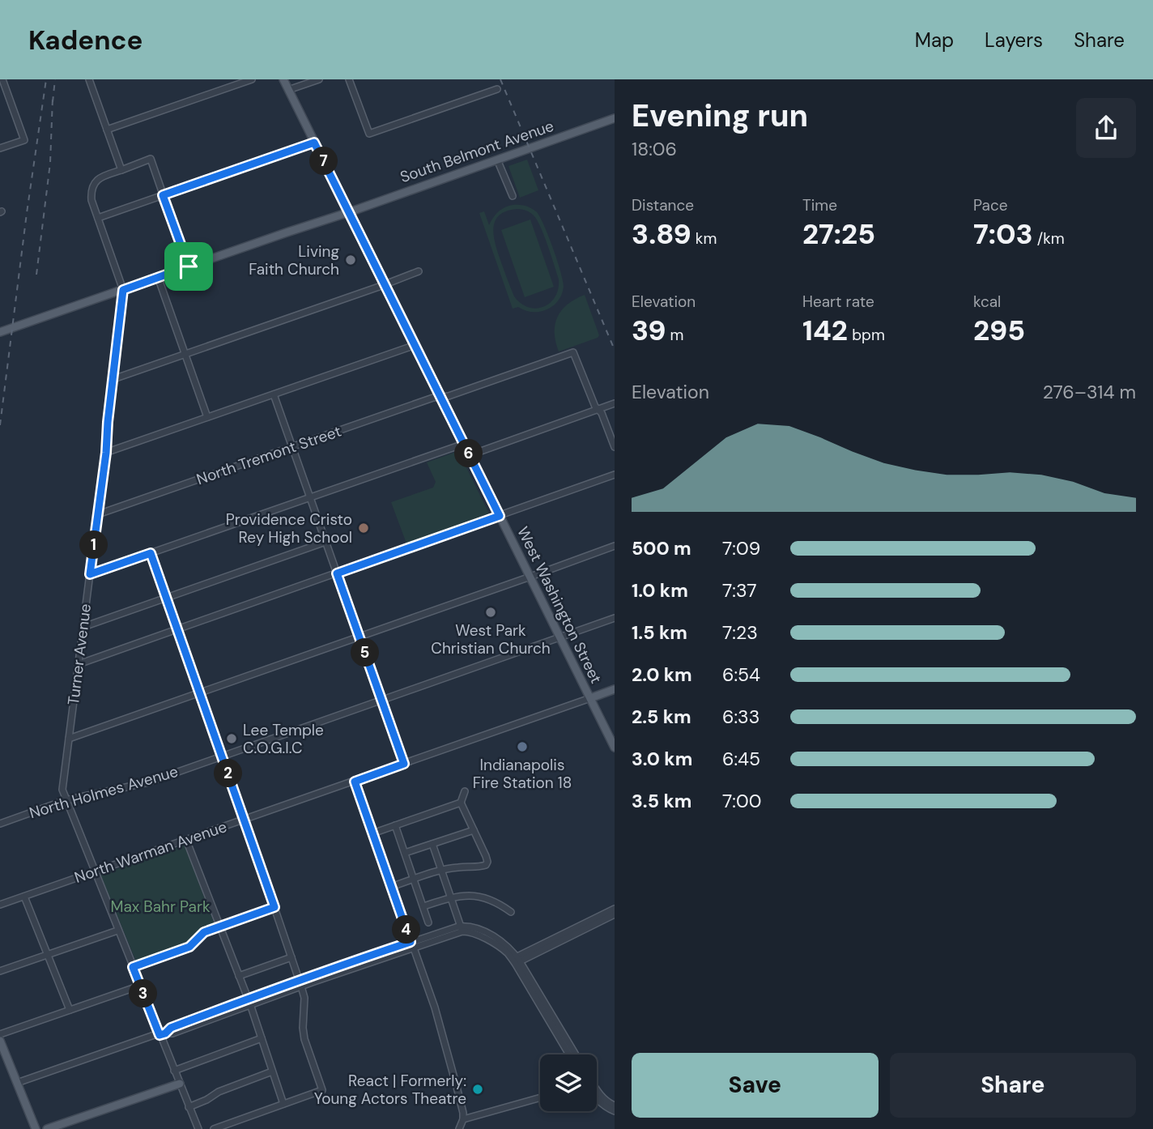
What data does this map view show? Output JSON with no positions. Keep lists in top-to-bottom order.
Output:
{
  "streets": {
    "main road": ["South Belmont Avenue", "West Washington Street"],
    "street": [
      "North Tremont Street",
      "Turner Avenue",
      "North Holmes Avenue",
      "North Warman Avenue"
    ]
  },
  "crossings": [
    ["South Belmont Avenue", "West Washington Street"],
    ["South Belmont Avenue", "Turner Avenue"],
    ["North Tremont Street", "West Washington Street"],
    ["North Tremont Street", "Turner Avenue"],
    ["West Washington Street", "North Holmes Avenue"],
    ["West Washington Street", "North Warman Avenue"],
    ["Turner Avenue", "North Holmes Avenue"]
  ],
  "parks": ["Max Bahr Park"],
  "places": [
    "Living Faith Church",
    "Providence Cristo Rey High School",
    "West Park Christian Church",
    "Lee Temple C.O.G.I.C",
    "Indianapolis Fire Station 18",
    "React | Formerly: Young Actors Theatre"
  ],
  "page": {
    "header": "Kadence",
    "nav": ["Map", "Layers", "Share"],
    "heading": ["Evening run", "18:06"],
    "pins": [
      "7",
      "6",
      "1",
      "5",
      "2",
      "4",
      "3"
    ],
    "stats": [
      ["Distance", "3.89 km"],
      ["Time", "27:25"],
      ["Pace", "7:03 /km"],
      ["Elevation", "39 m"],
      ["Heart rate", "142 bpm"],
      ["kcal", "295"]
    ],
    "chart": ["Elevation", "276–314 m"],
    "list": [
      {
        "name": "500 m",
        "note": "7:09"
      },
      {
        "name": "1.0 km",
        "note": "7:37"
      },
      {
        "name": "1.5 km",
        "note": "7:23"
      },
      {
        "name": "2.0 km",
        "note": "6:54"
      },
      {
        "name": "2.5 km",
        "note": "6:33"
      },
      {
        "name": "3.0 km",
        "note": "6:45"
      },
      {
        "name": "3.5 km",
        "note": "7:00"
      }
    ],
    "buttons": ["Save", "Share"]
  }
}
